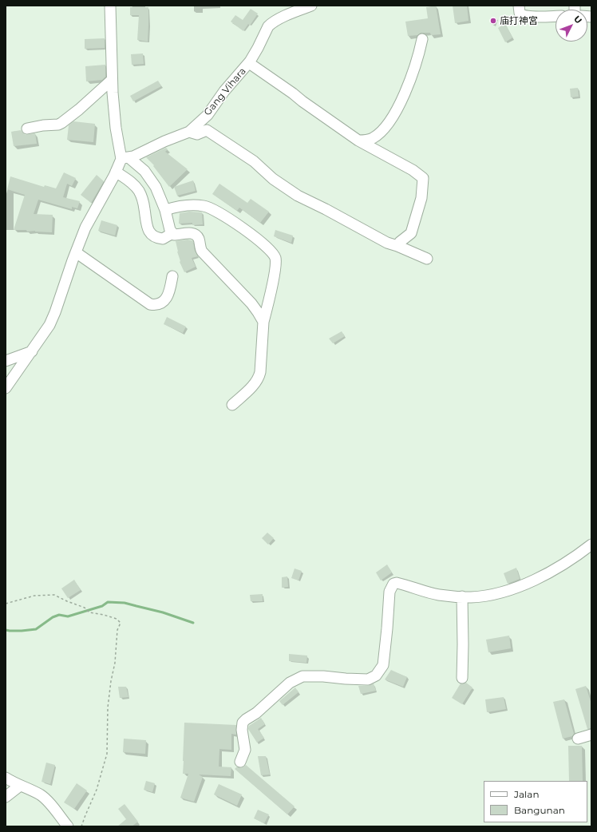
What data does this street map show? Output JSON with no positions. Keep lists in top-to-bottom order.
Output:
{
  "streets": {
    "street": ["Gang Vihara"]
  },
  "places": ["庙打神宮"],
  "legend": ["Jalan", "Bangunan"],
  "north": "top right"
}
